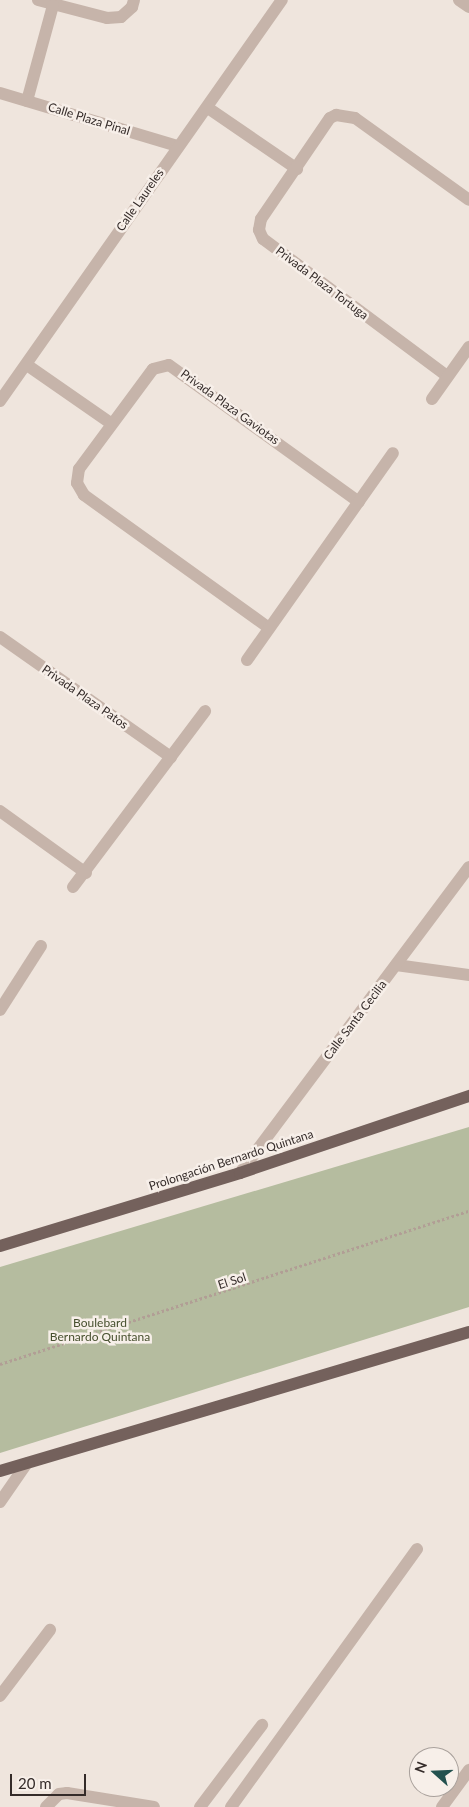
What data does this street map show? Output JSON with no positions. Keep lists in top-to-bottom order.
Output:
{
  "streets": {
    "main road": ["Prolongación Bernardo Quintana"],
    "street": [
      "Calle Plaza Pinal",
      "Calle Laureles",
      "Privada Plaza Tortuga",
      "Privada Plaza Gaviotas",
      "Privada Plaza Patos",
      "Calle Santa Cecilia"
    ],
    "path": ["El Sol"]
  },
  "crossings": [
    ["Calle Plaza Pinal", "Calle Laureles"],
    ["Calle Santa Cecilia", "Prolongación Bernardo Quintana"]
  ],
  "parks": ["Boulebard Bernardo Quintana"],
  "scale_bar": "20 m",
  "north": "left"
}
